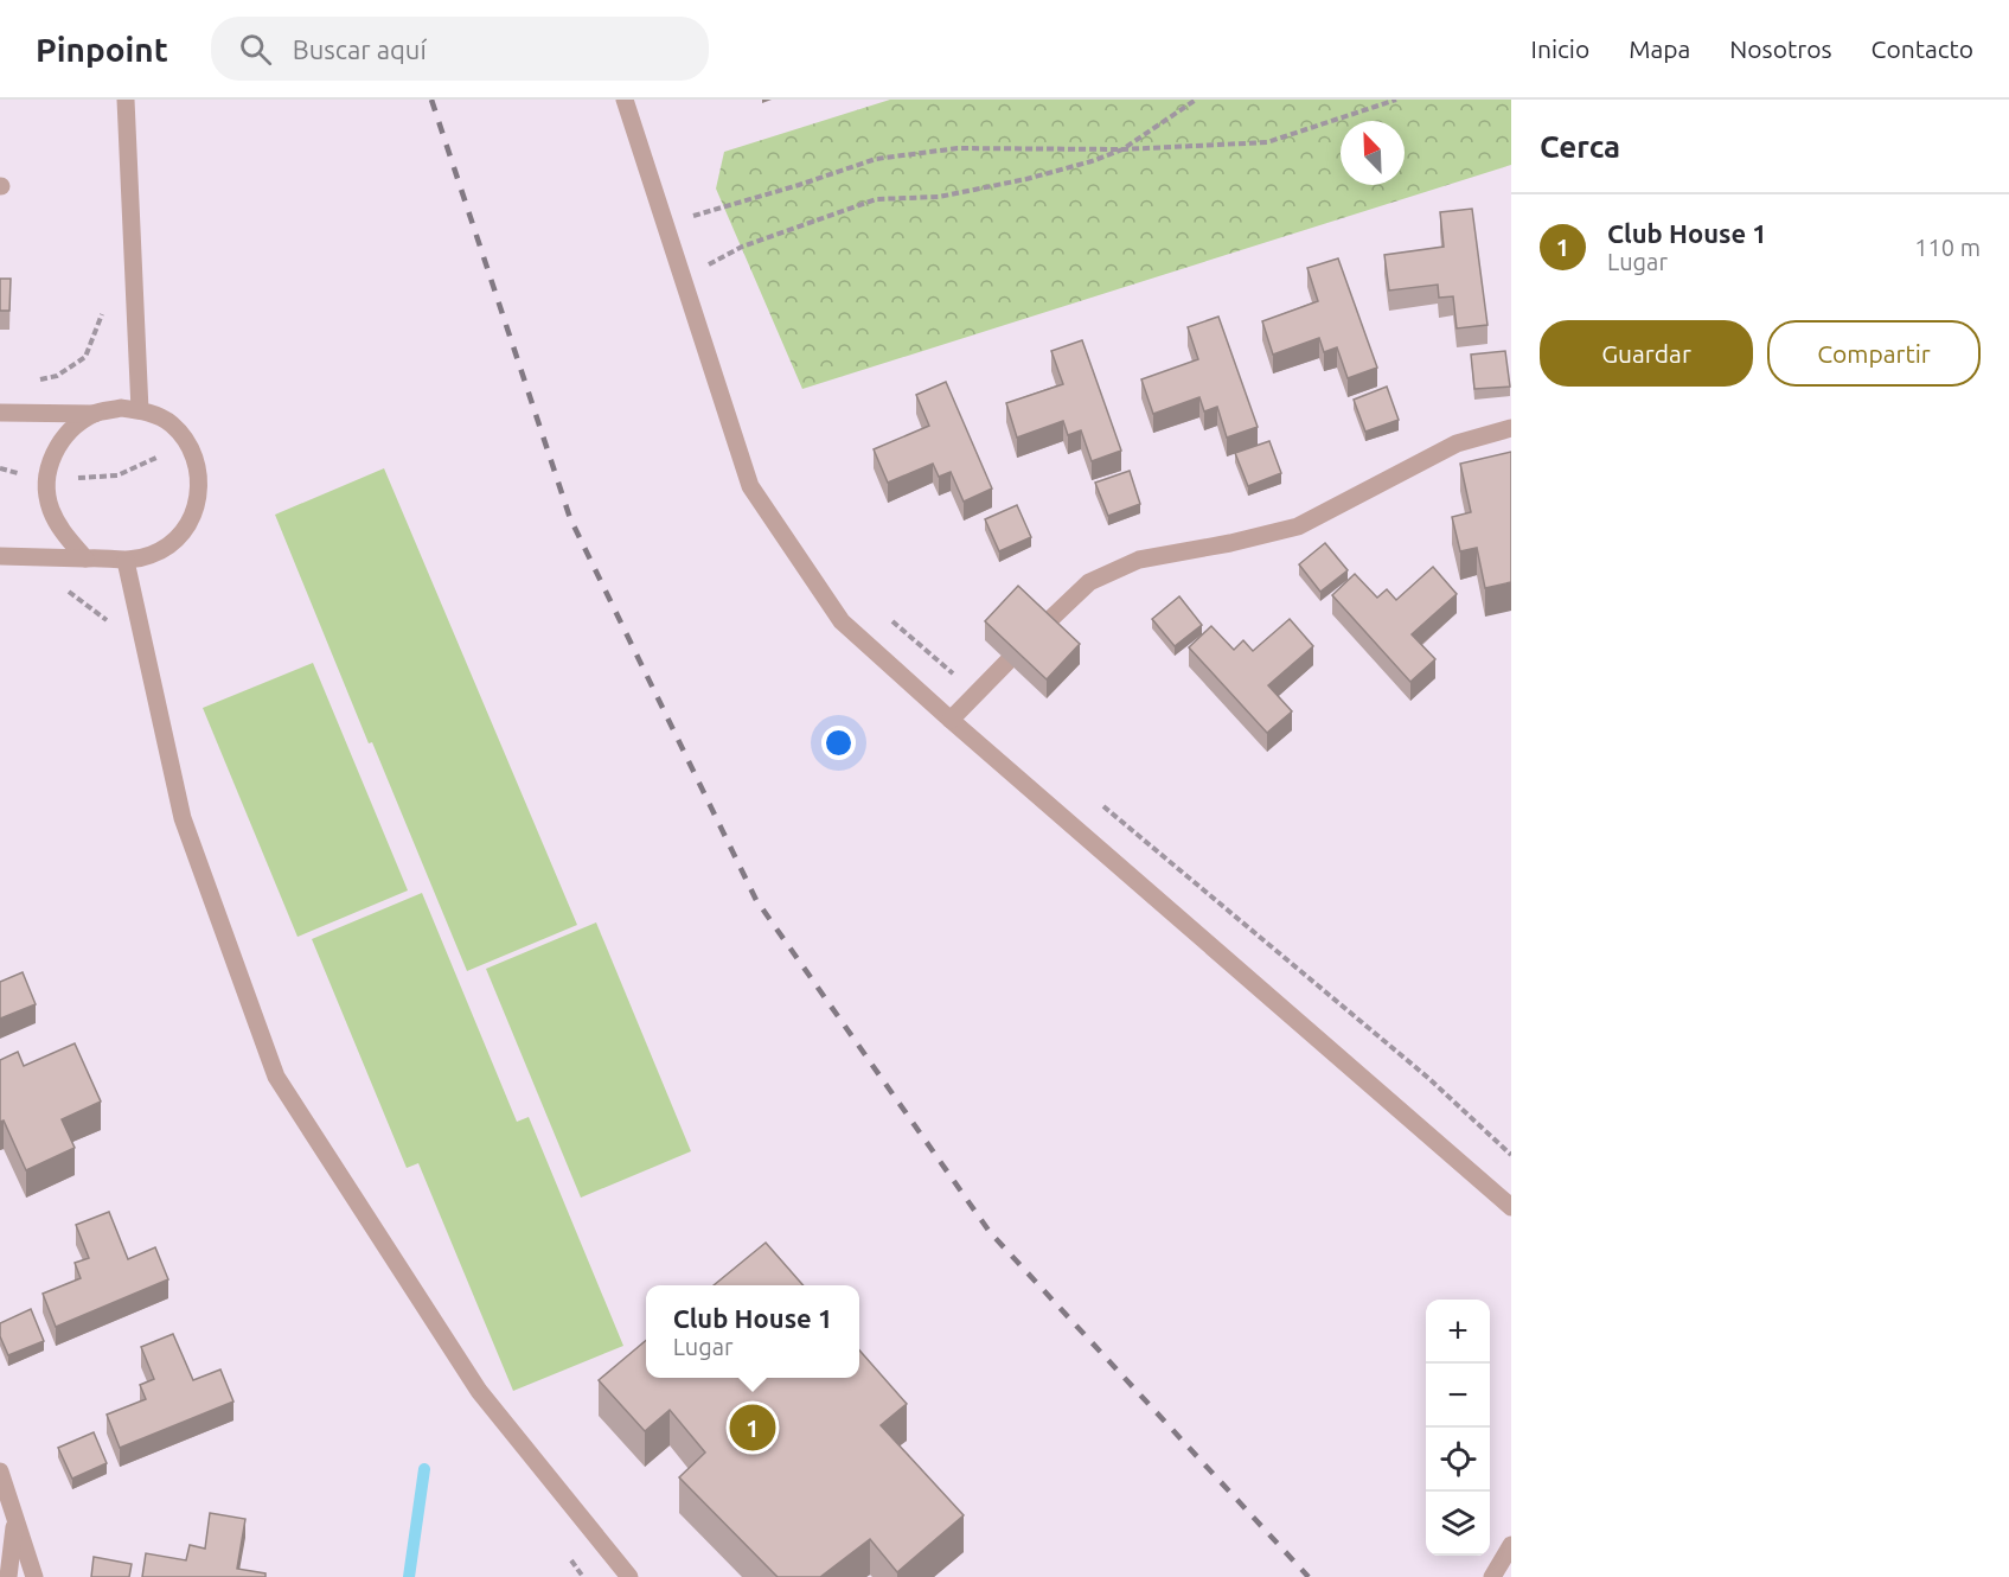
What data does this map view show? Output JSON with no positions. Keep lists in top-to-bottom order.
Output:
{
  "north": "top left",
  "page": {
    "header": "Pinpoint",
    "search": "Buscar aquí",
    "nav": [
      "Inicio",
      "Mapa",
      "Nosotros",
      "Contacto"
    ],
    "heading": "Cerca",
    "list": [
      {
        "mark": "1",
        "name": "Club House 1",
        "note": "Lugar",
        "value": "110 m"
      }
    ],
    "buttons": ["Guardar", "Compartir"],
    "popup": ["Club House 1", "Lugar"],
    "map_buttons": ["+", "−"],
    "pins": "1"
  }
}
